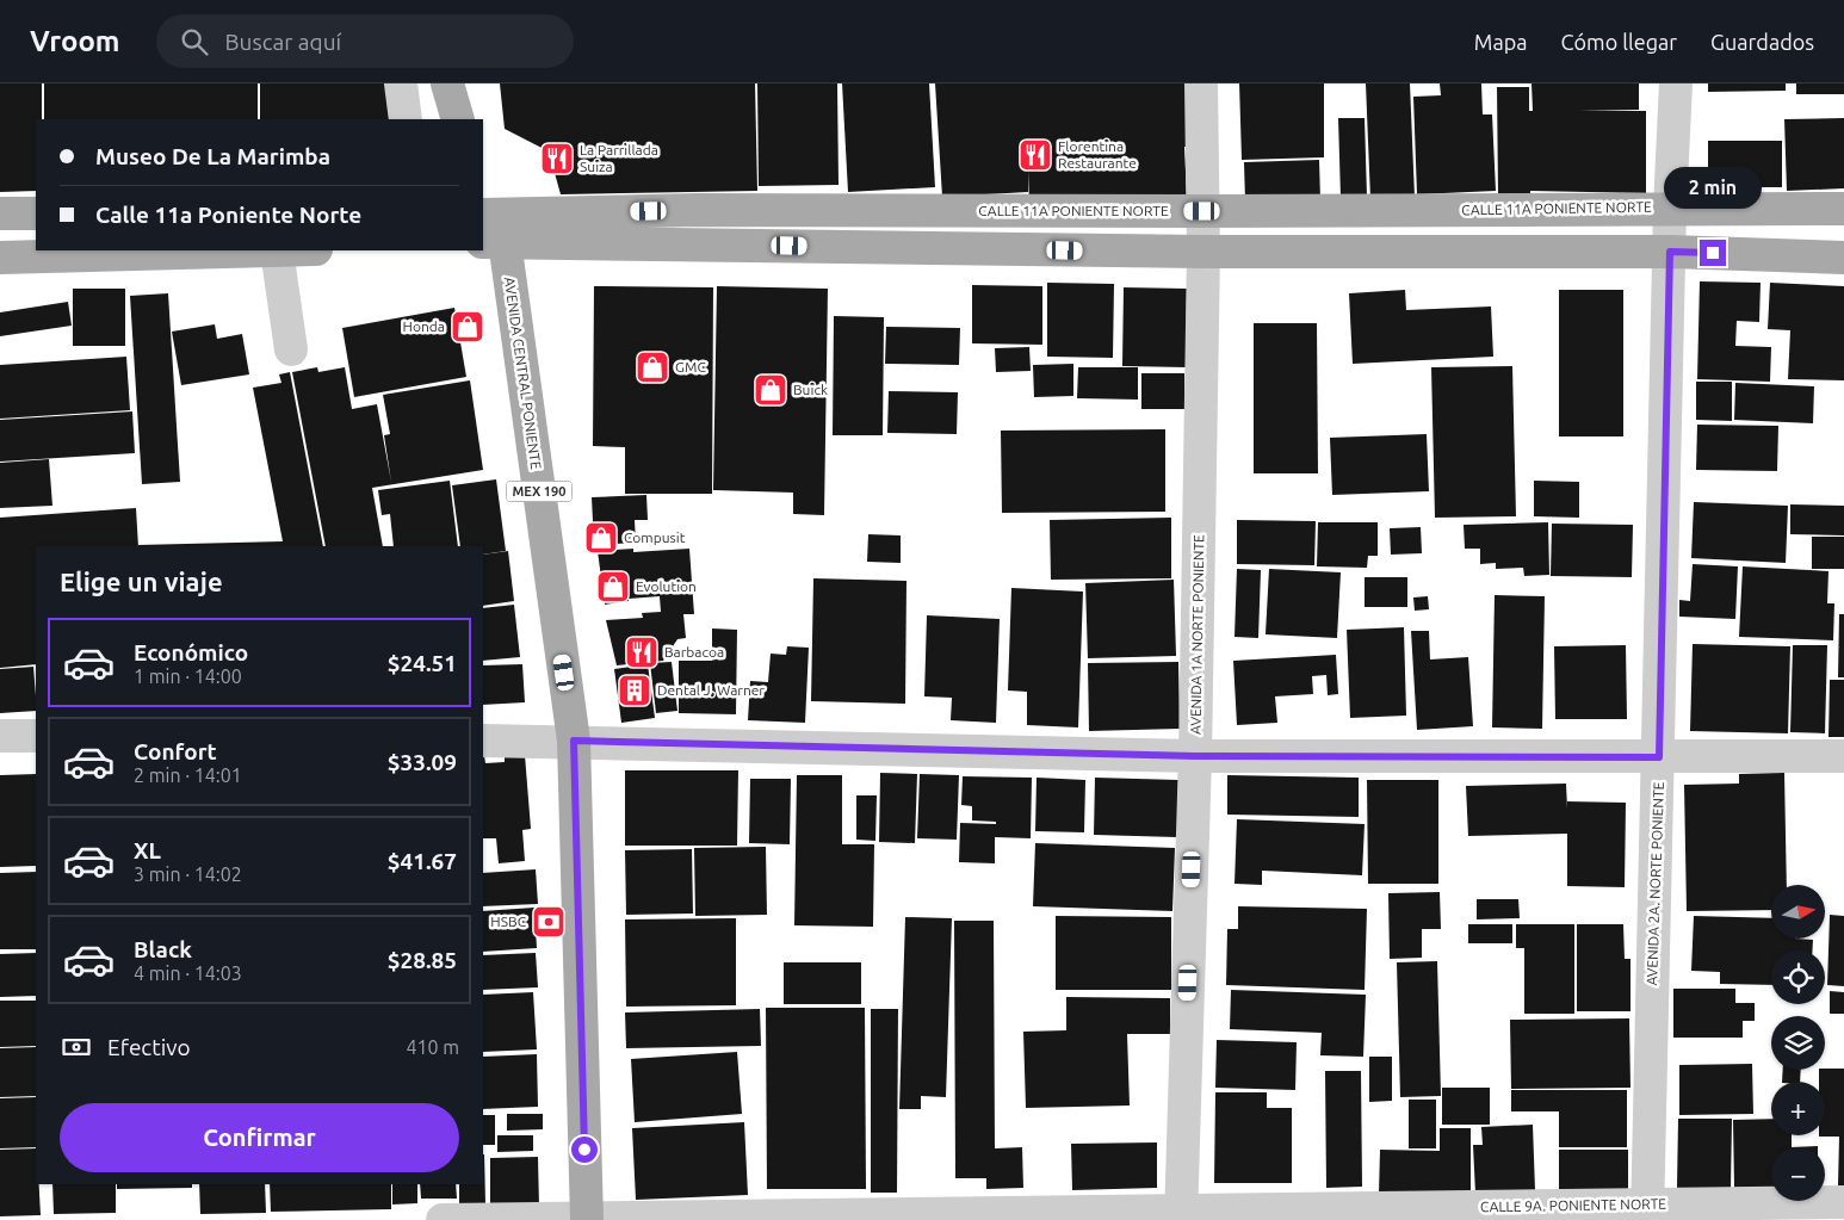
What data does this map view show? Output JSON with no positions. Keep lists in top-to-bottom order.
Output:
{
  "streets": {
    "main road": ["CALLE 11A PONIENTE NORTE", "AVENIDA CENTRAL PONIENTE", "MEX 190"],
    "street": ["AVENIDA 1A NORTE PONIENTE", "AVENIDA 2A. NORTE PONIENTE", "CALLE 9A. PONIENTE NORTE"]
  },
  "crossings": [
    ["CALLE 11A PONIENTE NORTE", "AVENIDA CENTRAL PONIENTE"],
    ["CALLE 11A PONIENTE NORTE", "AVENIDA 1A NORTE PONIENTE"],
    ["CALLE 11A PONIENTE NORTE", "AVENIDA 2A. NORTE PONIENTE"],
    ["AVENIDA CENTRAL PONIENTE", "CALLE 9A. PONIENTE NORTE"],
    ["AVENIDA 1A NORTE PONIENTE", "CALLE 9A. PONIENTE NORTE"],
    ["AVENIDA 2A. NORTE PONIENTE", "CALLE 9A. PONIENTE NORTE"]
  ],
  "places": {
    "restaurant": ["Florentina Restaurante", "La Parrillada Suiza", "Barbacoa"],
    "shop": [
      "Honda",
      "GMC",
      "Buick",
      "Compusit",
      "Evolution"
    ],
    "building": ["Dental J. Warner"],
    "bank": ["HSBC"]
  },
  "north": "right",
  "page": {
    "header": "Vroom",
    "search": "Buscar aquí",
    "nav": ["Mapa", "Cómo llegar", "Guardados"],
    "banner": ["Museo De La Marimba", "Calle 11a Poniente Norte"],
    "bubble": "2 min",
    "heading": "Elige un viaje",
    "list": [
      {
        "name": "Económico",
        "note": "1 min · 14:00",
        "value": "$24.51"
      },
      {
        "name": "Confort",
        "note": "2 min · 14:01",
        "value": "$33.09"
      },
      {
        "name": "XL",
        "note": "3 min · 14:02",
        "value": "$41.67"
      },
      {
        "name": "Black",
        "note": "4 min · 14:03",
        "value": "$28.85"
      }
    ],
    "map_buttons": ["+", "−"],
    "pay": ["Efectivo", "410 m"],
    "buttons": "Confirmar"
  }
}
